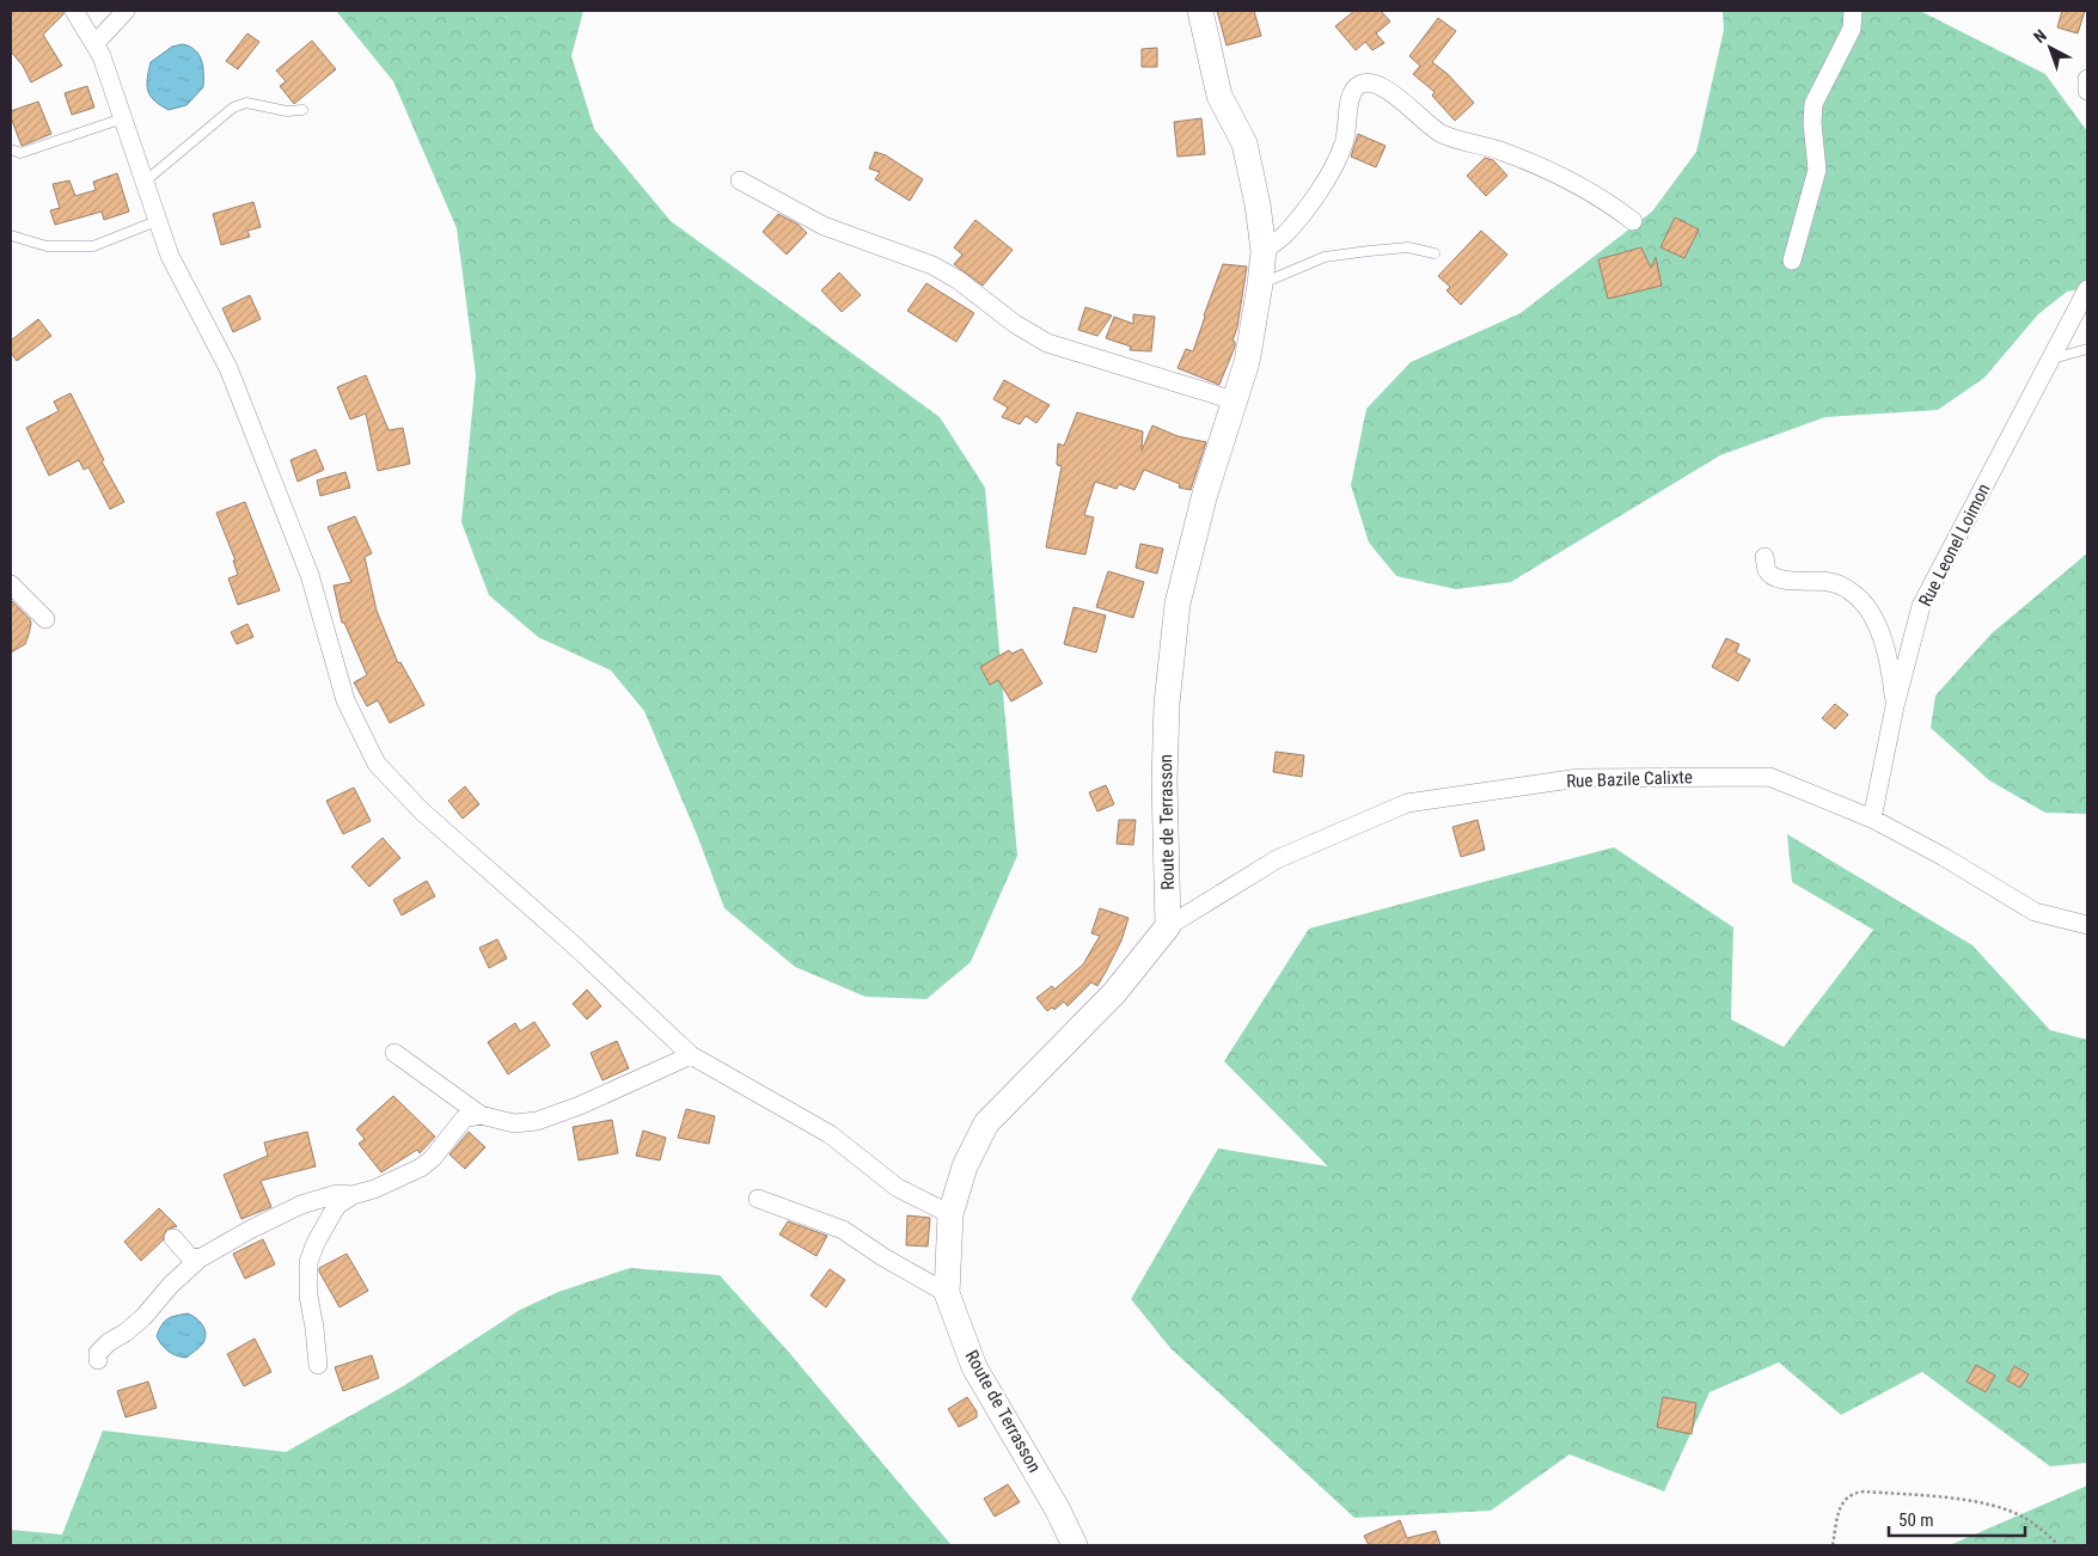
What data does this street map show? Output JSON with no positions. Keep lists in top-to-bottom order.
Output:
{
  "streets": {
    "street": ["Rue Leonel Loimon", "Rue Bazile Calixte", "Route de Terrasson"]
  },
  "crossings": [
    ["Rue Leonel Loimon", "Rue Bazile Calixte"],
    ["Rue Bazile Calixte", "Route de Terrasson"]
  ],
  "scale_bar": "50 m",
  "north": "top left"
}
